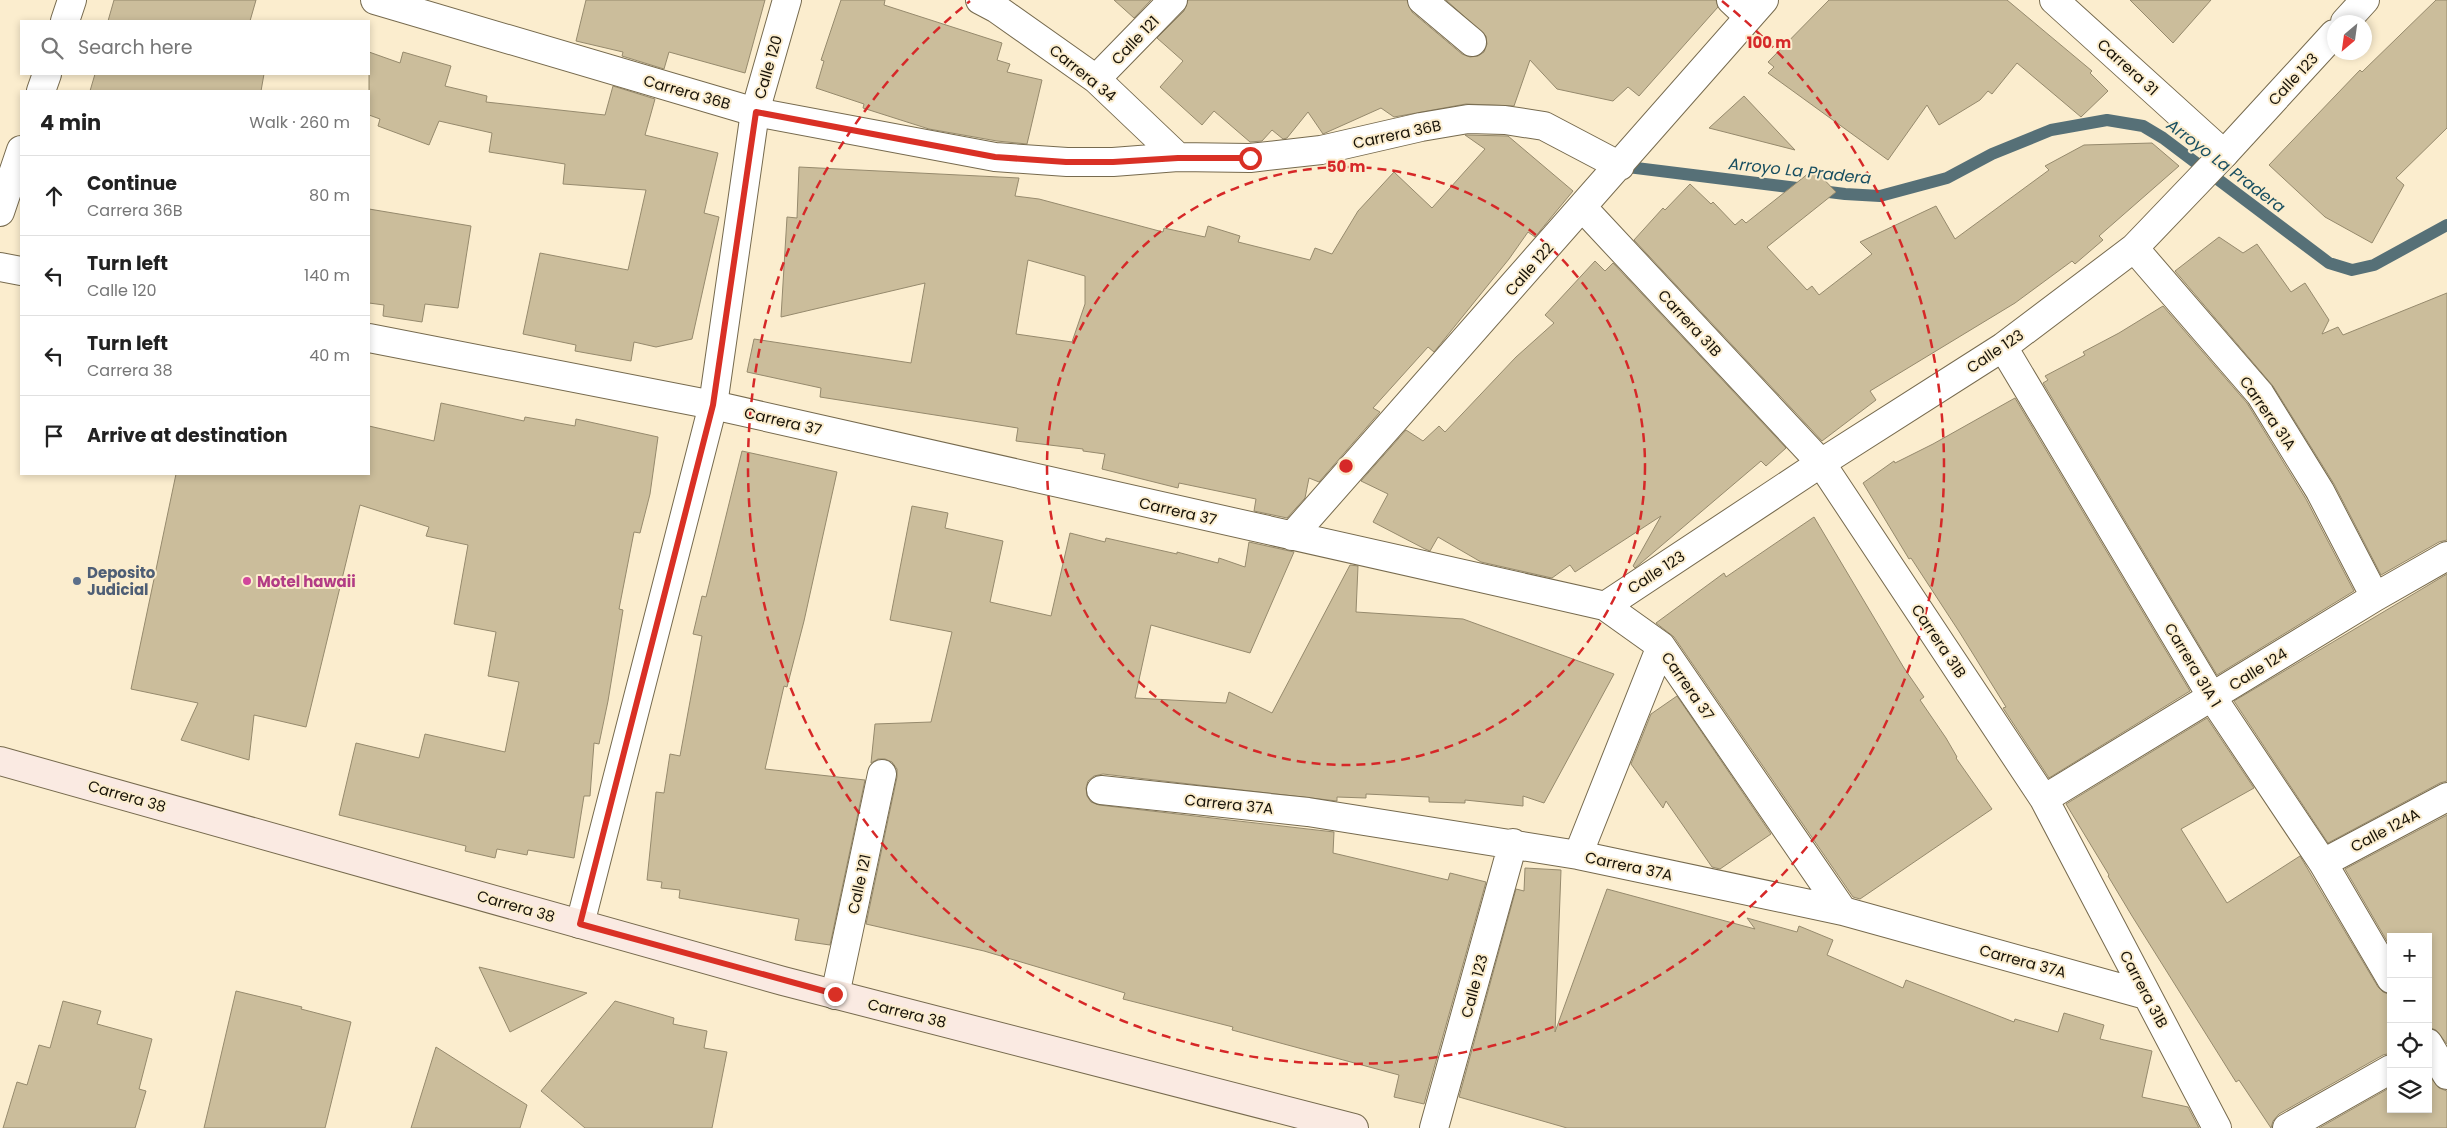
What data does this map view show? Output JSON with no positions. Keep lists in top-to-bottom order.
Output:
{
  "streets": {
    "main road": ["Carrera 38"],
    "street": [
      "Calle 121",
      "Calle 120",
      "Carrera 31",
      "Carrera 34",
      "Calle 123",
      "Carrera 36B",
      "Calle 122",
      "Carrera 31B",
      "Carrera 31A",
      "Carrera 37",
      "Carrera 31A 1",
      "Calle 124",
      "Carrera 37A",
      "Calle 124A"
    ]
  },
  "crossings": [
    ["Calle 121", "Carrera 34"],
    ["Calle 121", "Carrera 38"],
    ["Calle 120", "Carrera 36B"],
    ["Calle 120", "Carrera 37"],
    ["Calle 120", "Carrera 38"],
    ["Carrera 31", "Calle 123"],
    ["Carrera 34", "Carrera 36B"],
    ["Calle 123", "Carrera 31B"],
    ["Calle 123", "Carrera 31A"],
    ["Calle 123", "Carrera 37"],
    ["Calle 123", "Carrera 31A 1"],
    ["Calle 123", "Carrera 37A"],
    ["Carrera 36B", "Calle 122"],
    ["Calle 122", "Carrera 31B"],
    ["Calle 122", "Carrera 37"],
    ["Carrera 31B", "Calle 124"],
    ["Carrera 31B", "Carrera 37A"],
    ["Carrera 31A", "Calle 124"],
    ["Carrera 37", "Carrera 37A"],
    ["Carrera 31A 1", "Calle 124"],
    ["Carrera 31A 1", "Calle 124A"]
  ],
  "water": ["Arroyo La Pradera"],
  "places": ["Deposito Judicial", "Motel hawaii"],
  "north": "bottom left",
  "page": {
    "search": "Search here",
    "heading": ["4 min", "Walk · 260 m"],
    "list": [
      ["Continue", "Carrera 36B", "80 m"],
      ["Turn left", "Calle 120", "140 m"],
      ["Turn left", "Carrera 38", "40 m"],
      "Arrive at destination"
    ],
    "map_buttons": ["+", "−"]
  },
  "rings": ["100 m", "50 m"]
}
